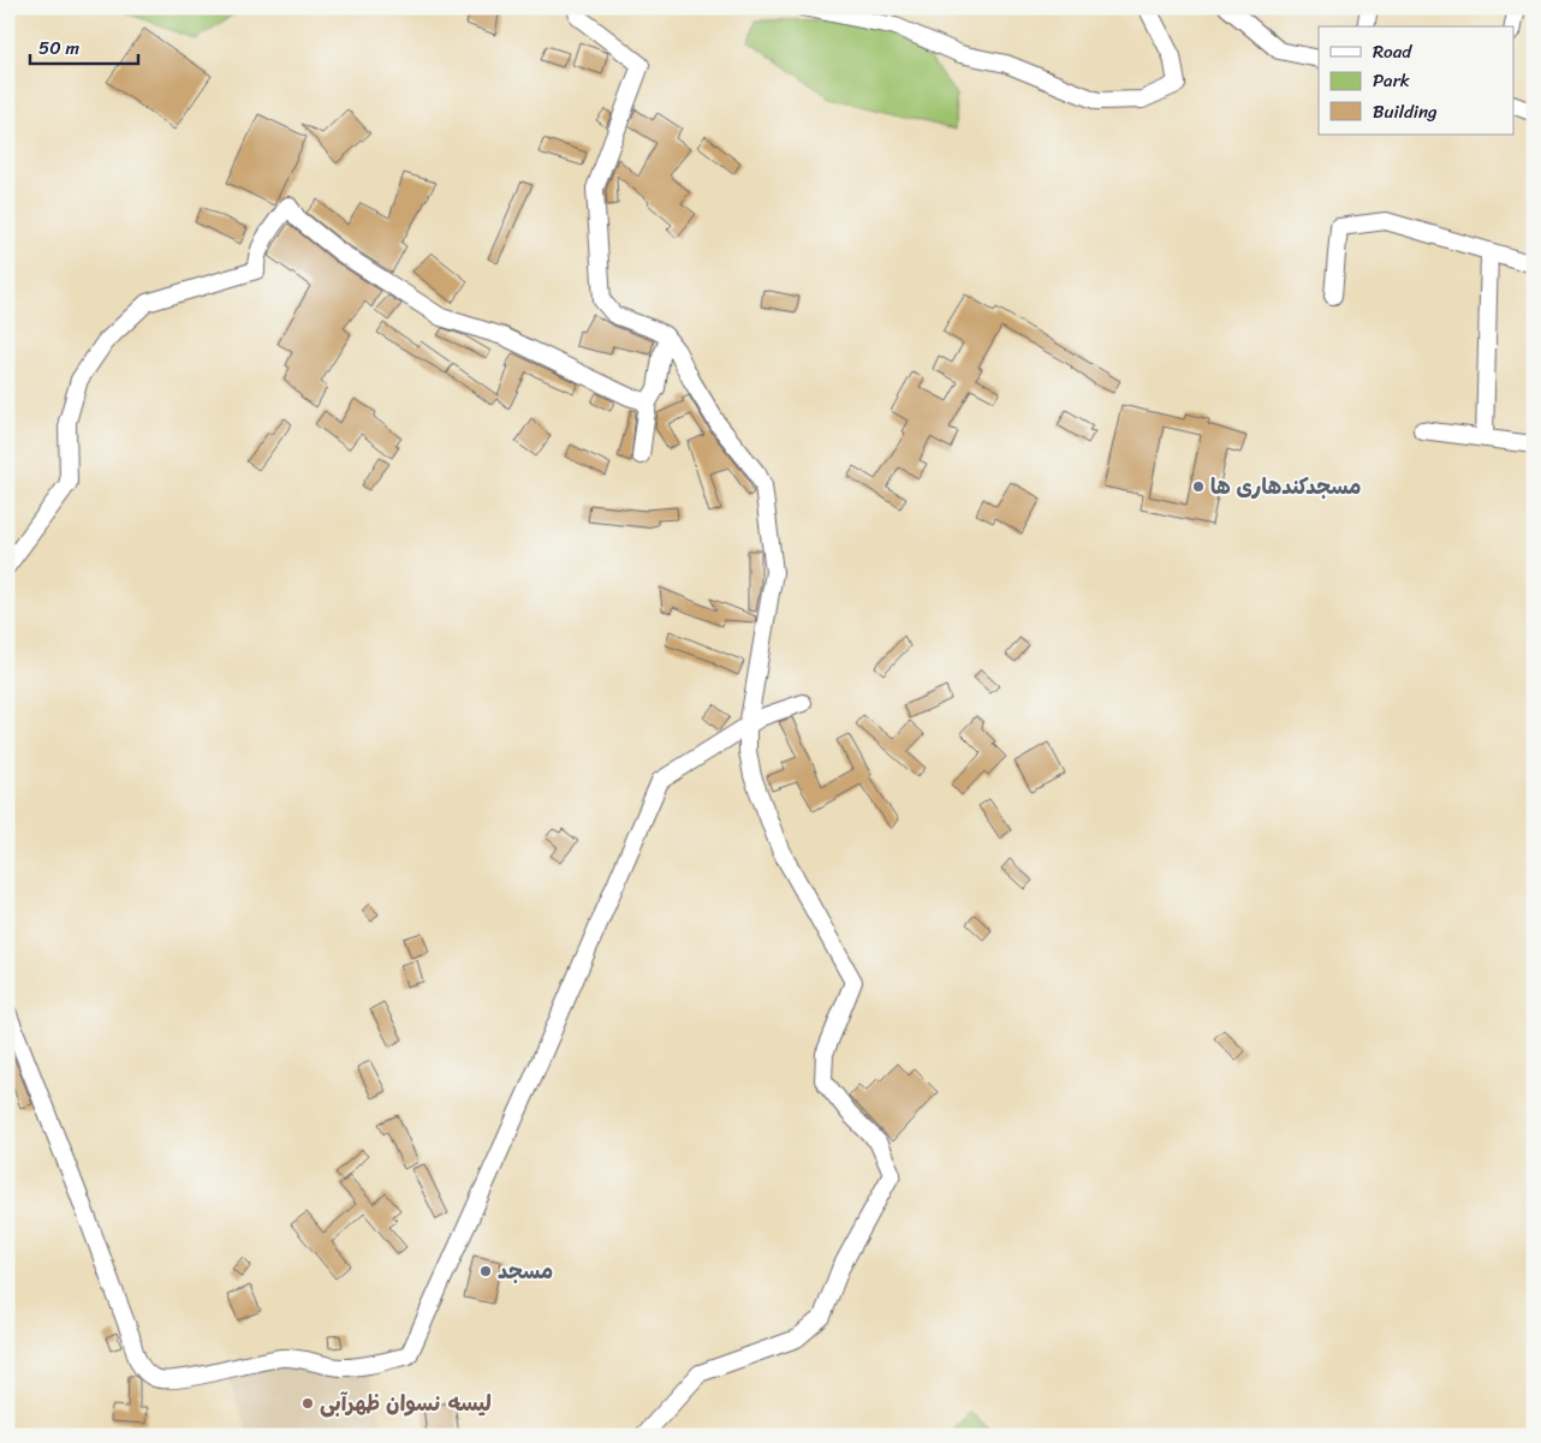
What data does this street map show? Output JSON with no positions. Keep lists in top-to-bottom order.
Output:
{
  "places": ["مسجدکندهاری ها", "مسجد", "لیسه نسوان ظهرآبی"],
  "legend": ["Road", "Park", "Building"],
  "scale_bar": "50 m"
}
